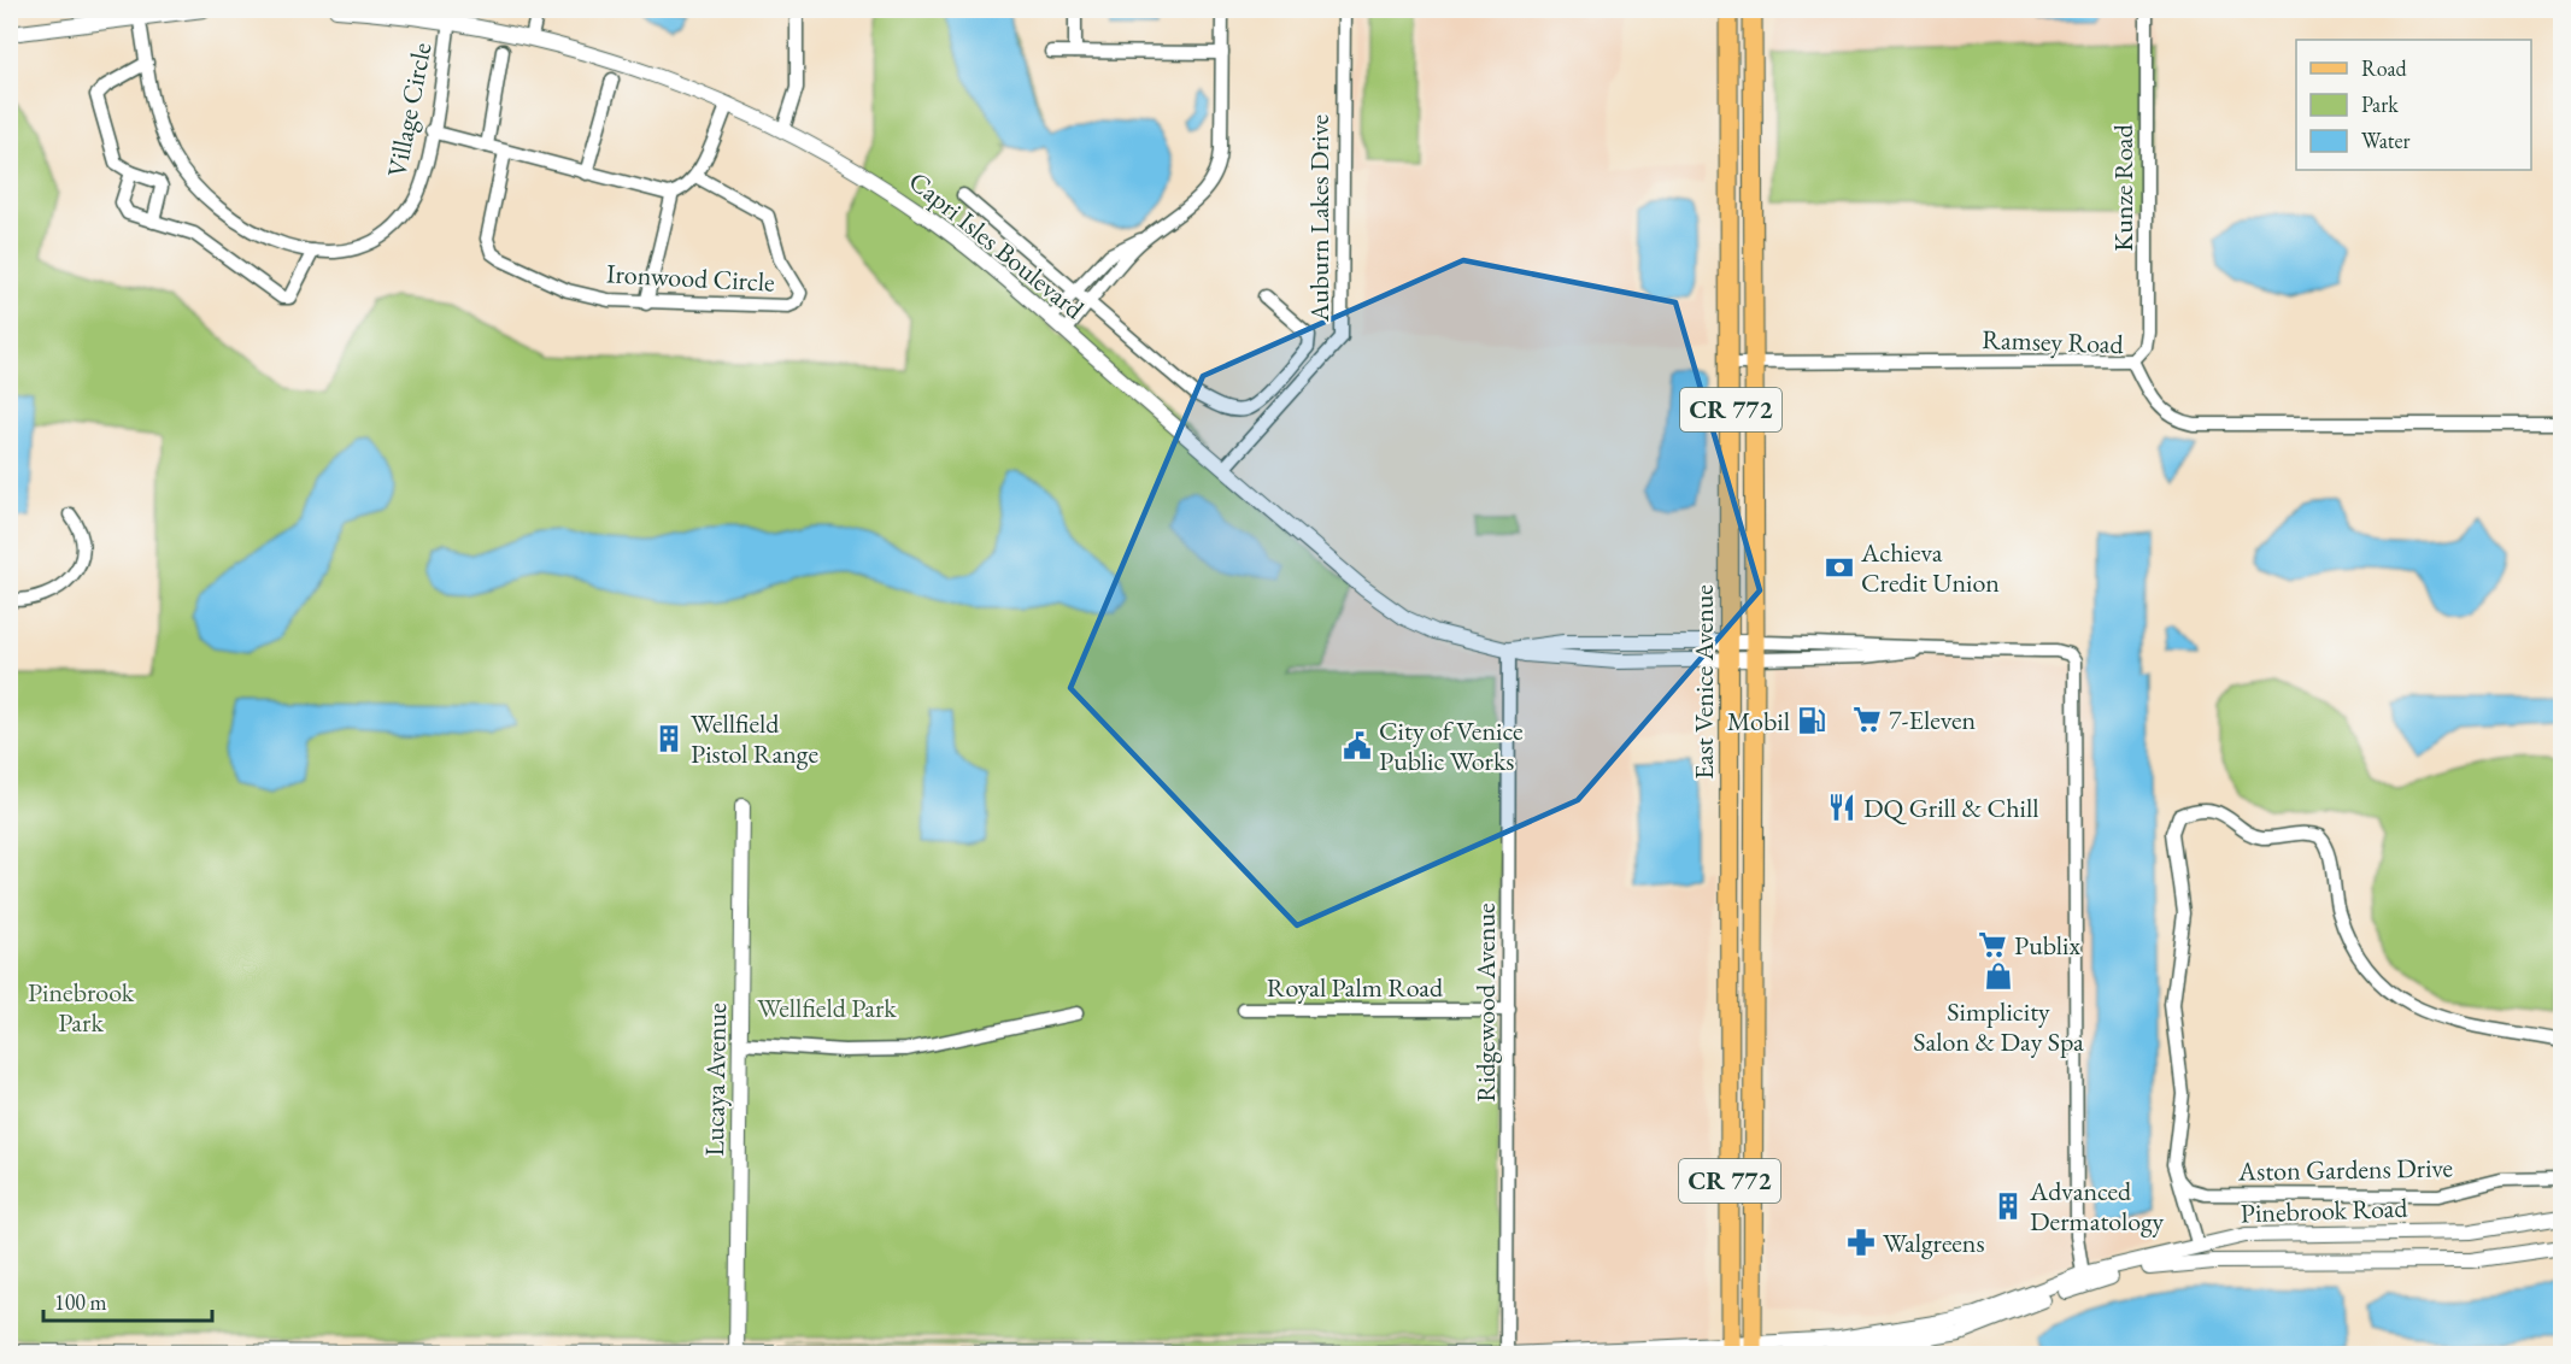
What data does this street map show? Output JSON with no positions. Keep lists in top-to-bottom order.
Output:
{
  "streets": {
    "main road": ["CR 772", "East Venice Avenue"],
    "street": [
      "Village Circle",
      "Kunze Road",
      "Auburn Lakes Drive",
      "Capri Isles Boulevard",
      "Ironwood Circle",
      "Ramsey Road",
      "Royal Palm Road",
      "Ridgewood Avenue",
      "Lucaya Avenue",
      "Aston Gardens Drive",
      "Pinebrook Road"
    ]
  },
  "crossings": [
    ["Village Circle", "Capri Isles Boulevard"],
    ["Kunze Road", "Ramsey Road"],
    ["Auburn Lakes Drive", "Capri Isles Boulevard"],
    ["Capri Isles Boulevard", "East Venice Avenue"],
    ["Capri Isles Boulevard", "Ridgewood Avenue"],
    ["Ramsey Road", "East Venice Avenue"],
    ["East Venice Avenue", "Pinebrook Road"],
    ["Royal Palm Road", "Ridgewood Avenue"],
    ["Ridgewood Avenue", "Pinebrook Road"],
    ["Lucaya Avenue", "Pinebrook Road"]
  ],
  "parks": ["Pinebrook Park", "Wellfield Park"],
  "places": {
    "bank": ["Achieva Credit Union"],
    "supermarket": ["7-Eleven", "Publix"],
    "fuel station": ["Mobil"],
    "building": ["Wellfield Pistol Range", "Advanced Dermatology"],
    "public building": ["City of Venice Public Works"],
    "restaurant": ["DQ Grill & Chill"],
    "shop": ["Simplicity Salon & Day Spa"],
    "pharmacy": ["Walgreens"]
  },
  "legend": ["Road", "Park", "Water"],
  "scale_bar": "100 m"
}
